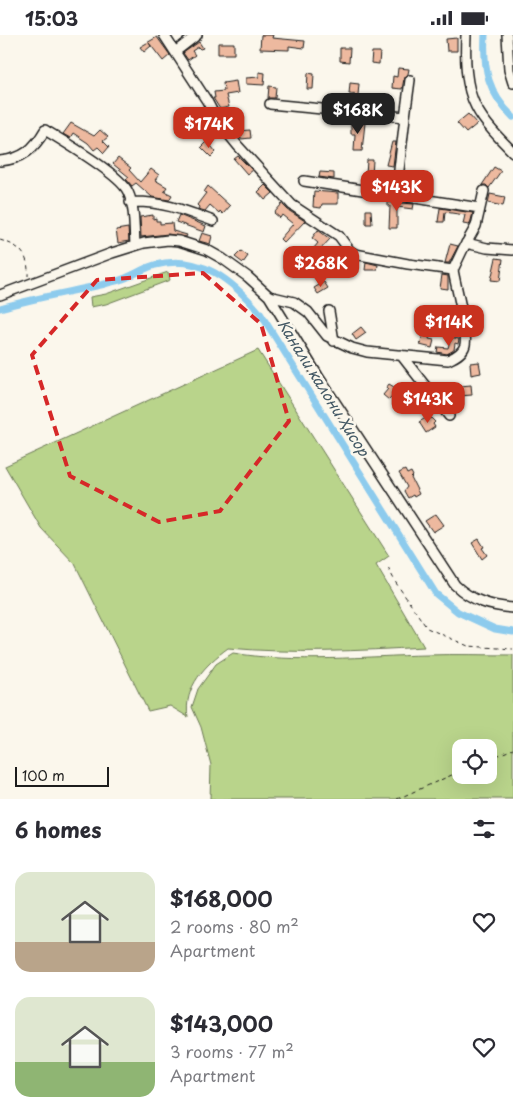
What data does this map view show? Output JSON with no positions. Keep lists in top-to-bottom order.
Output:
{
  "water": ["Канали калони Ҳисор"],
  "scale_bar": "100 m",
  "page": {
    "status": "15:03",
    "price": [
      "$168K",
      "$174K",
      "$143K",
      "$268K",
      "$114K",
      "$143K"
    ],
    "scale": "100 m",
    "heading": "6 homes",
    "list": [
      {
        "name": "$168,000",
        "note": "2 rooms · 80 m² · Apartment"
      },
      {
        "name": "$143,000",
        "note": "3 rooms · 77 m² · Apartment"
      }
    ]
  }
}
